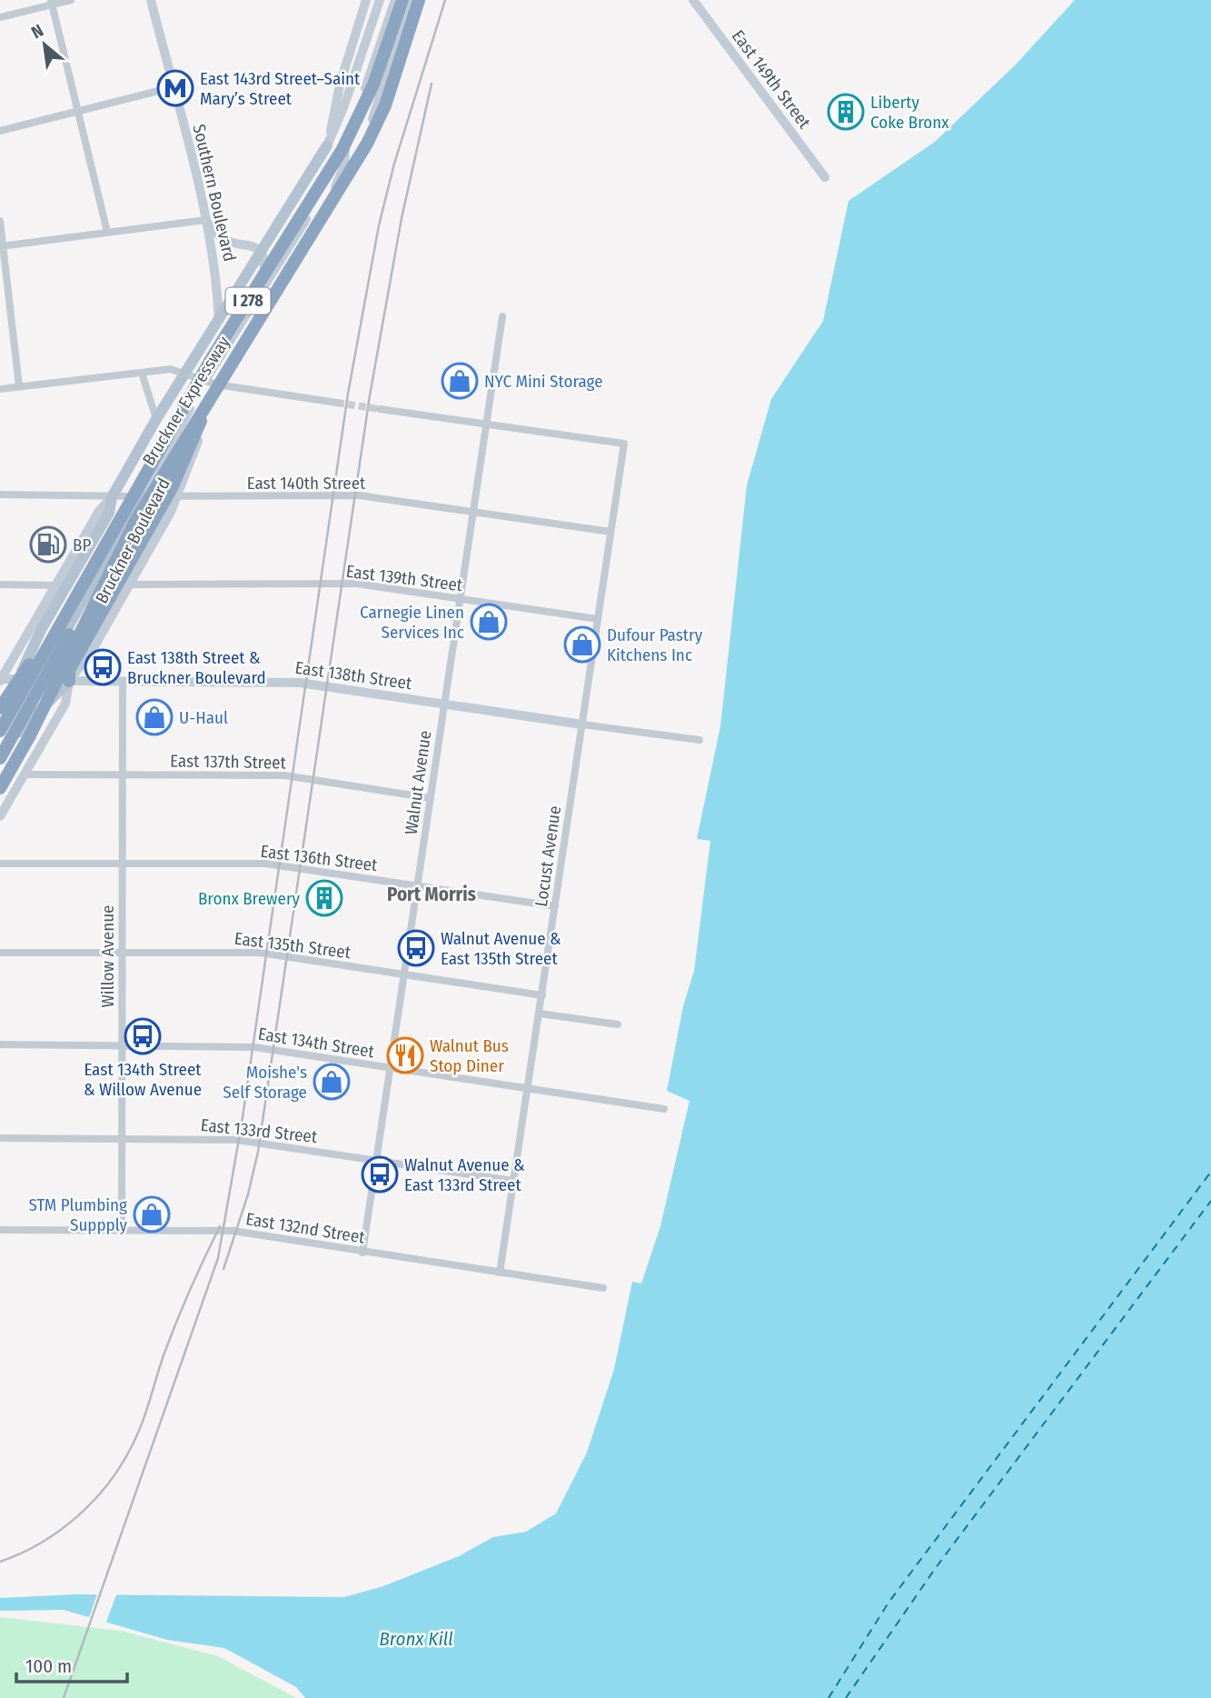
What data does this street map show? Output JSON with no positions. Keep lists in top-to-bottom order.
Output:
{
  "streets": {
    "highway": ["I 278", "Bruckner Expressway"],
    "main road": [
      "East 149th Street",
      "Southern Boulevard",
      "Bruckner Boulevard",
      "East 138th Street"
    ],
    "street": [
      "East 140th Street",
      "East 139th Street",
      "East 137th Street",
      "Walnut Avenue",
      "Locust Avenue",
      "East 136th Street",
      "East 135th Street",
      "Willow Avenue",
      "East 134th Street",
      "East 133rd Street",
      "East 132nd Street"
    ]
  },
  "crossings": [
    ["Southern Boulevard", "Bruckner Boulevard"],
    ["Bruckner Expressway", "Bruckner Boulevard"],
    ["East 140th Street", "Bruckner Boulevard"],
    ["East 140th Street", "Walnut Avenue"],
    ["East 140th Street", "Locust Avenue"],
    ["Bruckner Boulevard", "East 139th Street"],
    ["Bruckner Boulevard", "East 138th Street"],
    ["Bruckner Boulevard", "East 137th Street"],
    ["East 139th Street", "Walnut Avenue"],
    ["East 139th Street", "Locust Avenue"],
    ["East 138th Street", "Walnut Avenue"],
    ["East 138th Street", "Locust Avenue"],
    ["East 138th Street", "Willow Avenue"],
    ["East 137th Street", "Walnut Avenue"],
    ["East 137th Street", "Willow Avenue"],
    ["Walnut Avenue", "Locust Avenue"],
    ["Walnut Avenue", "East 136th Street"],
    ["Walnut Avenue", "East 135th Street"],
    ["Walnut Avenue", "East 134th Street"],
    ["Walnut Avenue", "East 133rd Street"],
    ["Walnut Avenue", "East 132nd Street"],
    ["Locust Avenue", "East 136th Street"],
    ["Locust Avenue", "East 135th Street"],
    ["Locust Avenue", "East 134th Street"],
    ["Locust Avenue", "East 133rd Street"],
    ["Locust Avenue", "East 132nd Street"],
    ["East 136th Street", "Willow Avenue"],
    ["East 135th Street", "Willow Avenue"],
    ["Willow Avenue", "East 134th Street"],
    ["Willow Avenue", "East 133rd Street"],
    ["Willow Avenue", "East 132nd Street"]
  ],
  "districts": ["Port Morris"],
  "water": ["Bronx Kill"],
  "places": {
    "metro station": ["East 143rd Street–Saint Mary’s Street"],
    "building": ["Liberty Coke Bronx", "Bronx Brewery"],
    "shop": [
      "NYC Mini Storage",
      "Carnegie Linen Services Inc",
      "Dufour Pastry Kitchens Inc",
      "U-Haul",
      "Moishe's Self Storage",
      "STM Plumbing Suppply"
    ],
    "fuel station": ["BP"],
    "bus stop": [
      "East 138th Street & Bruckner Boulevard",
      "Walnut Avenue & East 135th Street",
      "East 134th Street & Willow Avenue",
      "Walnut Avenue & East 133rd Street"
    ],
    "restaurant": ["Walnut Bus Stop Diner"]
  },
  "scale_bar": "100 m",
  "north": "top left"
}
